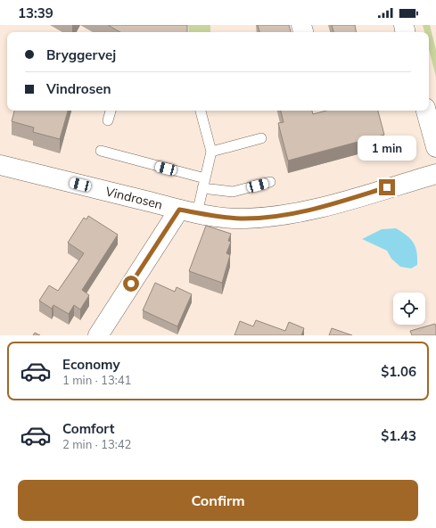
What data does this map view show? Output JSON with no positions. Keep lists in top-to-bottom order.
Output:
{
  "streets": {
    "street": ["Vindrosen"]
  },
  "page": {
    "status": "13:39",
    "banner": ["Bryggervej", "Vindrosen"],
    "bubble": "1 min",
    "list": [
      {
        "name": "Economy",
        "note": "1 min · 13:41",
        "value": "$1.06"
      },
      {
        "name": "Comfort",
        "note": "2 min · 13:42",
        "value": "$1.43"
      }
    ],
    "buttons": "Confirm"
  }
}
